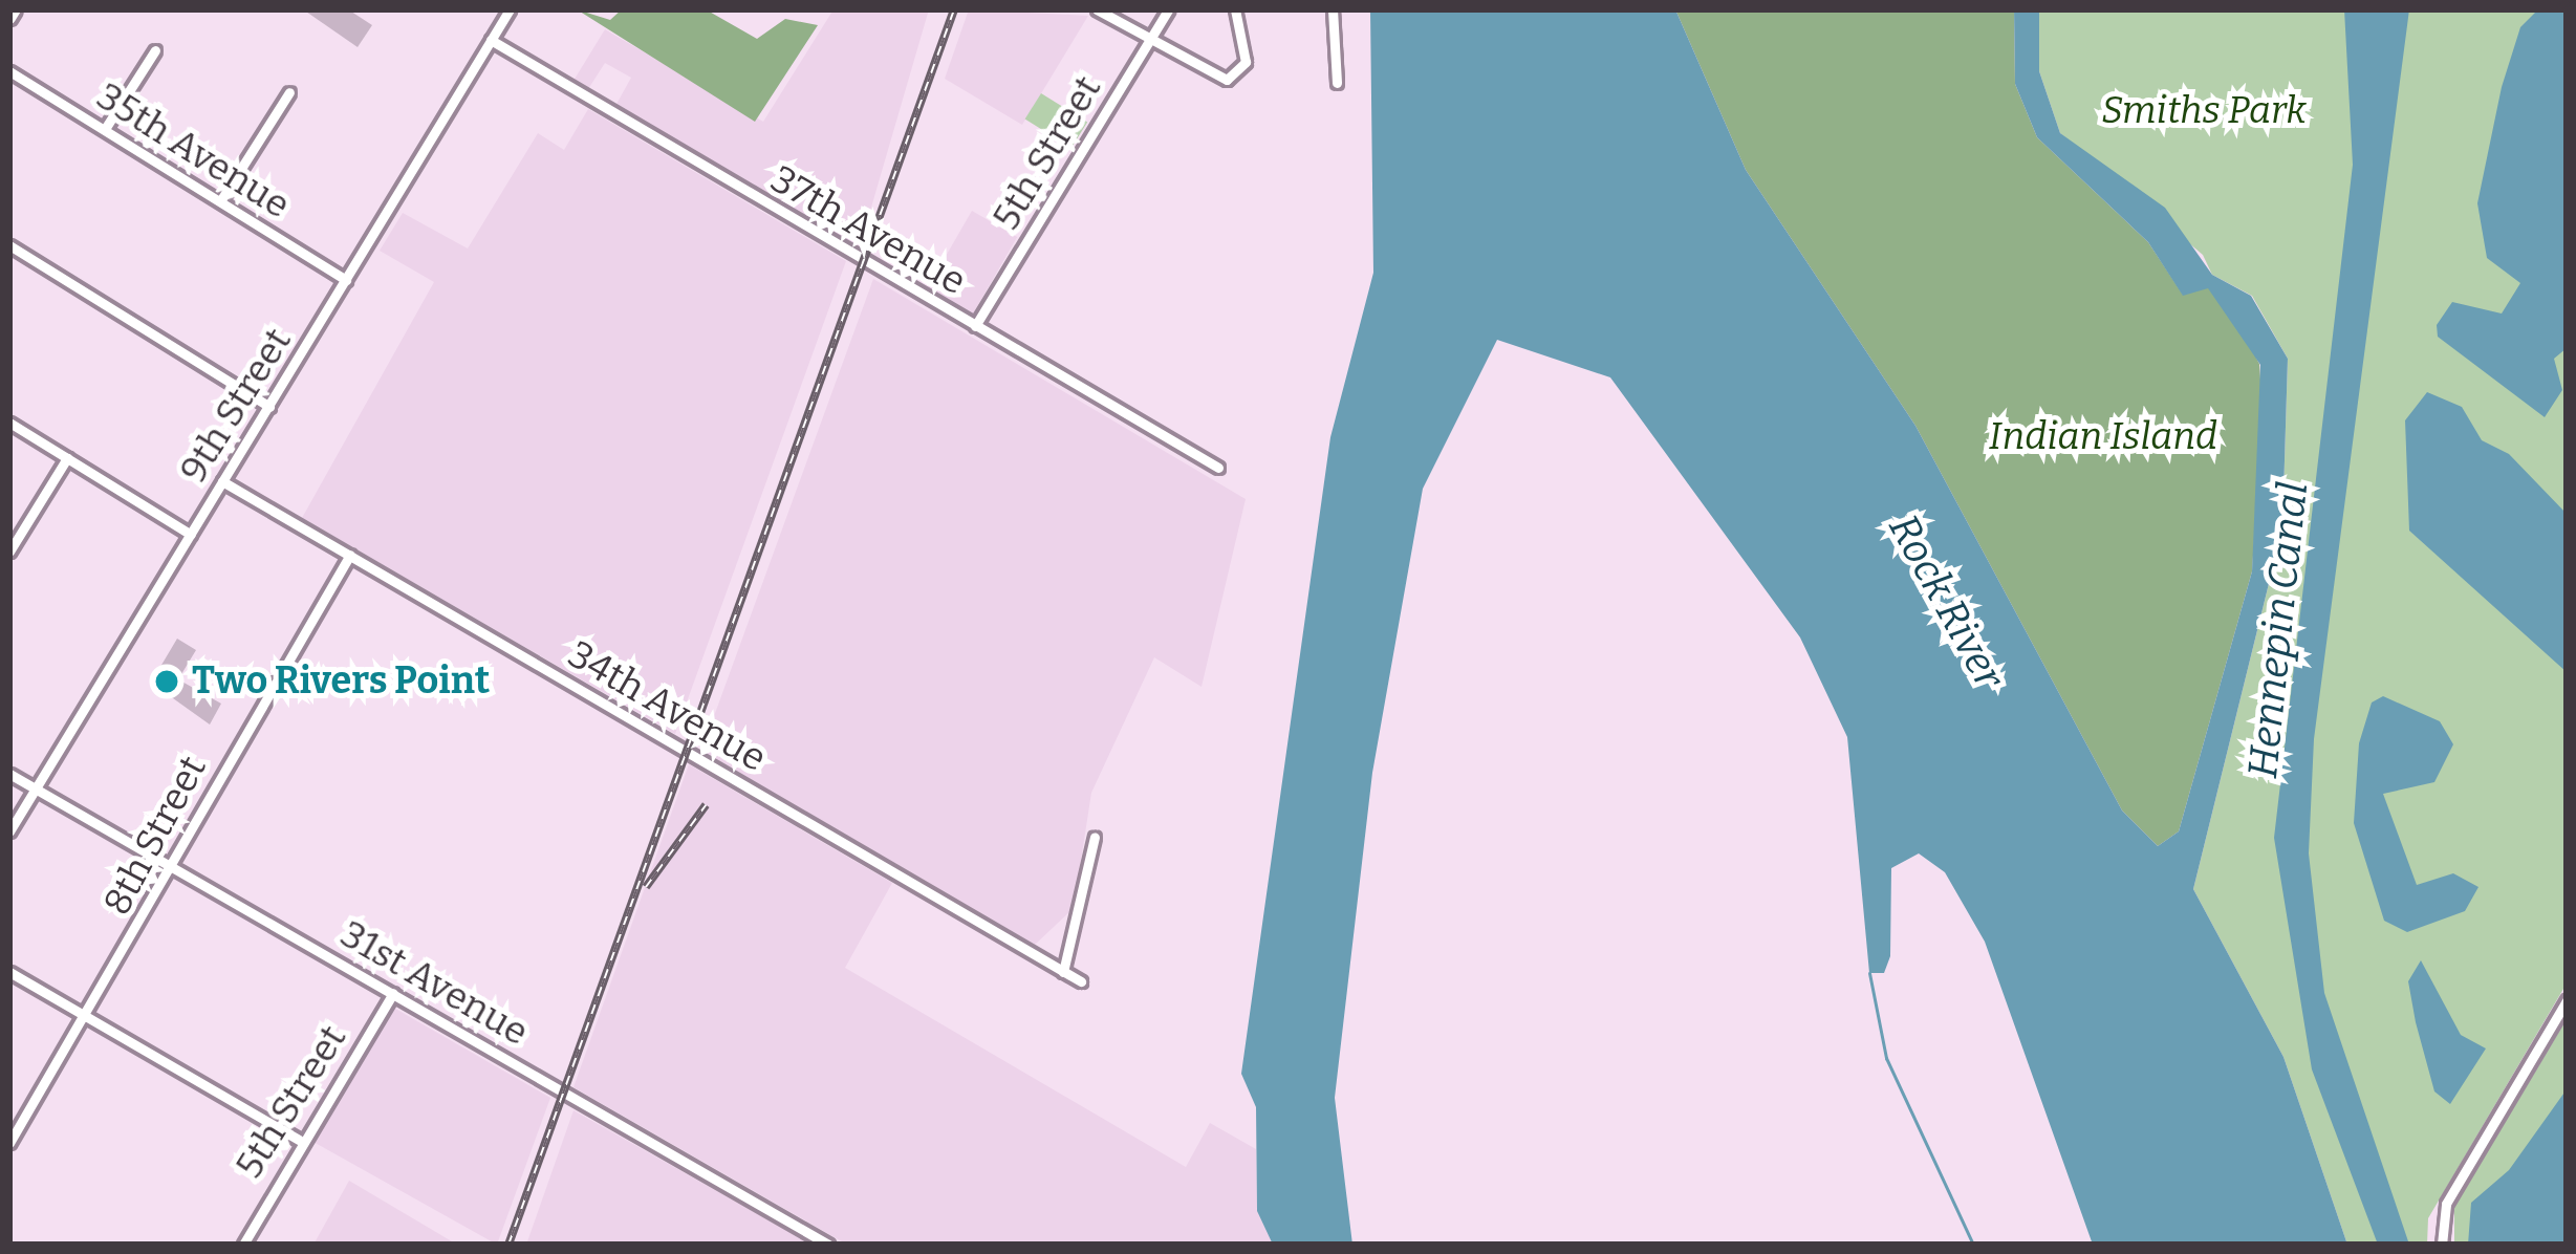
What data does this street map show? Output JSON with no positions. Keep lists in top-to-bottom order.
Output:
{
  "streets": {
    "street": [
      "35th Avenue",
      "5th Street",
      "37th Avenue",
      "9th Street",
      "34th Avenue",
      "8th Street",
      "31st Avenue"
    ]
  },
  "crossings": [
    ["35th Avenue", "9th Street"],
    ["5th Street", "37th Avenue"],
    ["5th Street", "31st Avenue"],
    ["37th Avenue", "9th Street"],
    ["9th Street", "34th Avenue"],
    ["9th Street", "31st Avenue"],
    ["34th Avenue", "8th Street"],
    ["8th Street", "31st Avenue"]
  ],
  "water": ["Rock River", "Hennepin Canal"],
  "parks": ["Smiths Park", "Indian Island"],
  "places": ["Two Rivers Point"]
}
